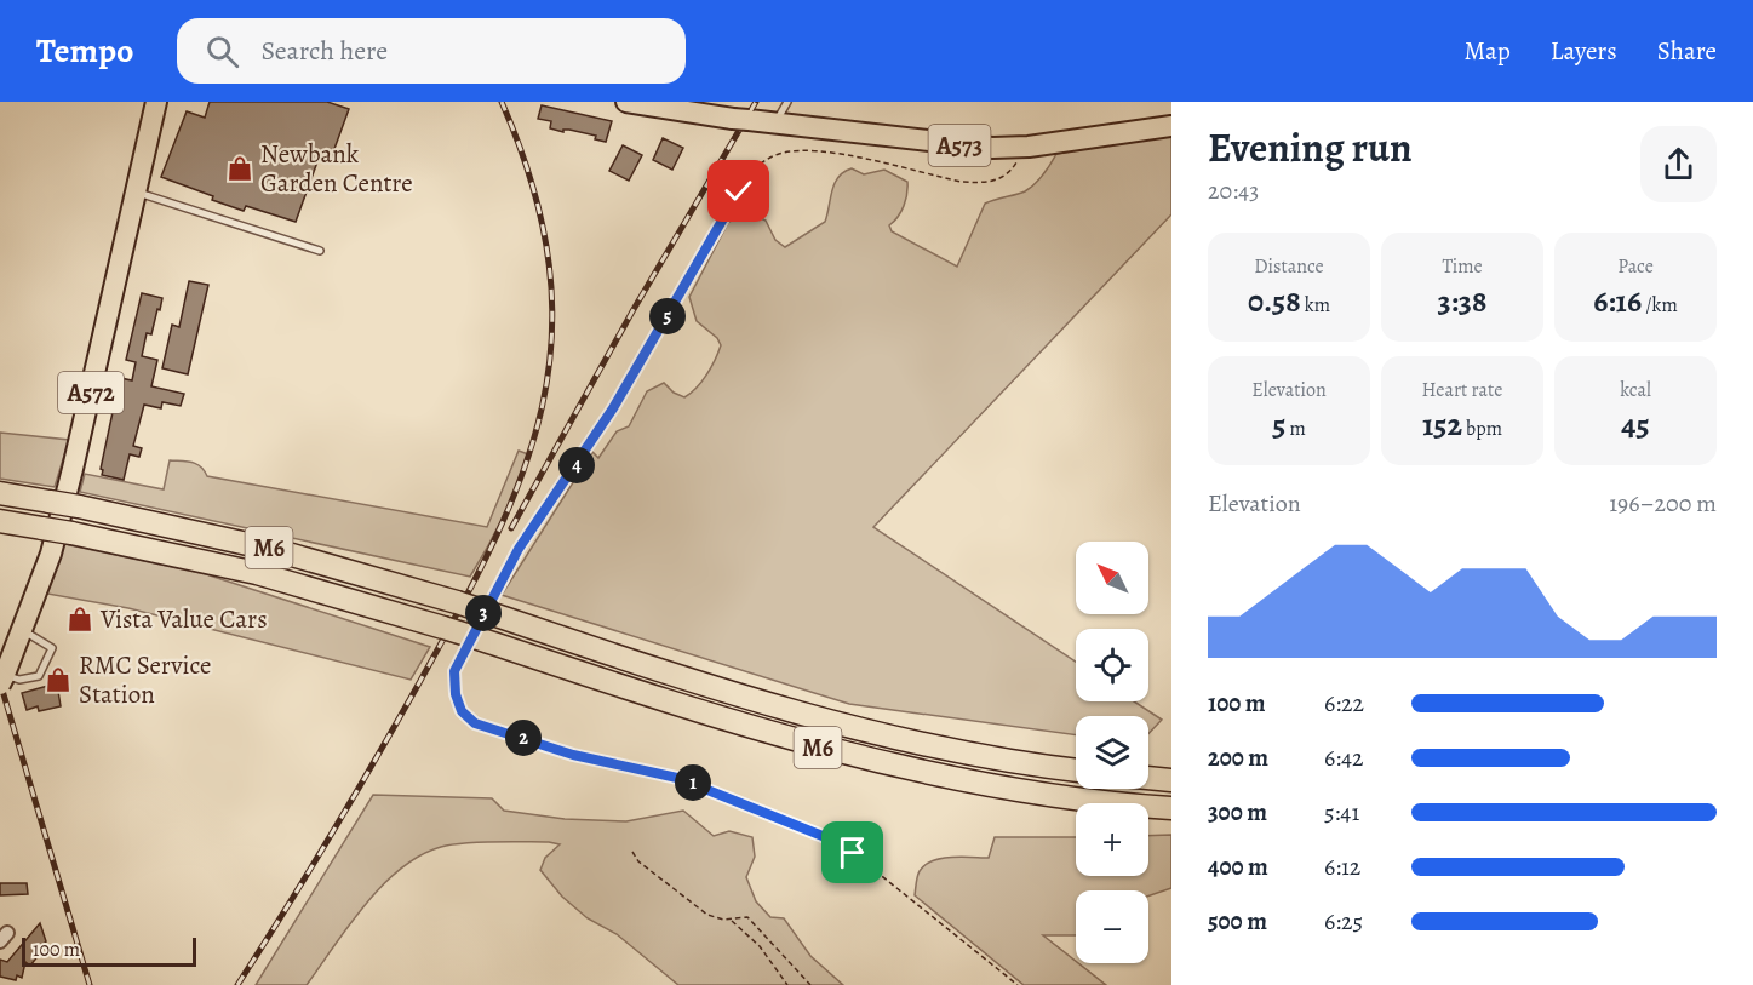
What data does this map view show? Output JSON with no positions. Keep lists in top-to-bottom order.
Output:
{
  "streets": {
    "highway": ["M6"],
    "main road": ["A573", "A572"]
  },
  "places": {
    "shop": ["Newbank Garden Centre", "Vista Value Cars", "RMC Service Station"]
  },
  "scale_bar": "100 m",
  "north": "top left",
  "page": {
    "header": "Tempo",
    "search": "Search here",
    "nav": ["Map", "Layers", "Share"],
    "heading": ["Evening run", "20:43"],
    "stats": [
      ["Distance", "0.58 km"],
      ["Time", "3:38"],
      ["Pace", "6:16 /km"],
      ["Elevation", "5 m"],
      ["Heart rate", "152 bpm"],
      ["kcal", "45"]
    ],
    "pins": [
      "5",
      "4",
      "3",
      "2",
      "1"
    ],
    "chart": ["Elevation", "196–200 m"],
    "map_buttons": ["+", "−"],
    "list": [
      {
        "name": "100 m",
        "note": "6:22"
      },
      {
        "name": "200 m",
        "note": "6:42"
      },
      {
        "name": "300 m",
        "note": "5:41"
      },
      {
        "name": "400 m",
        "note": "6:12"
      },
      {
        "name": "500 m",
        "note": "6:25"
      }
    ],
    "scale": "100 m"
  }
}
